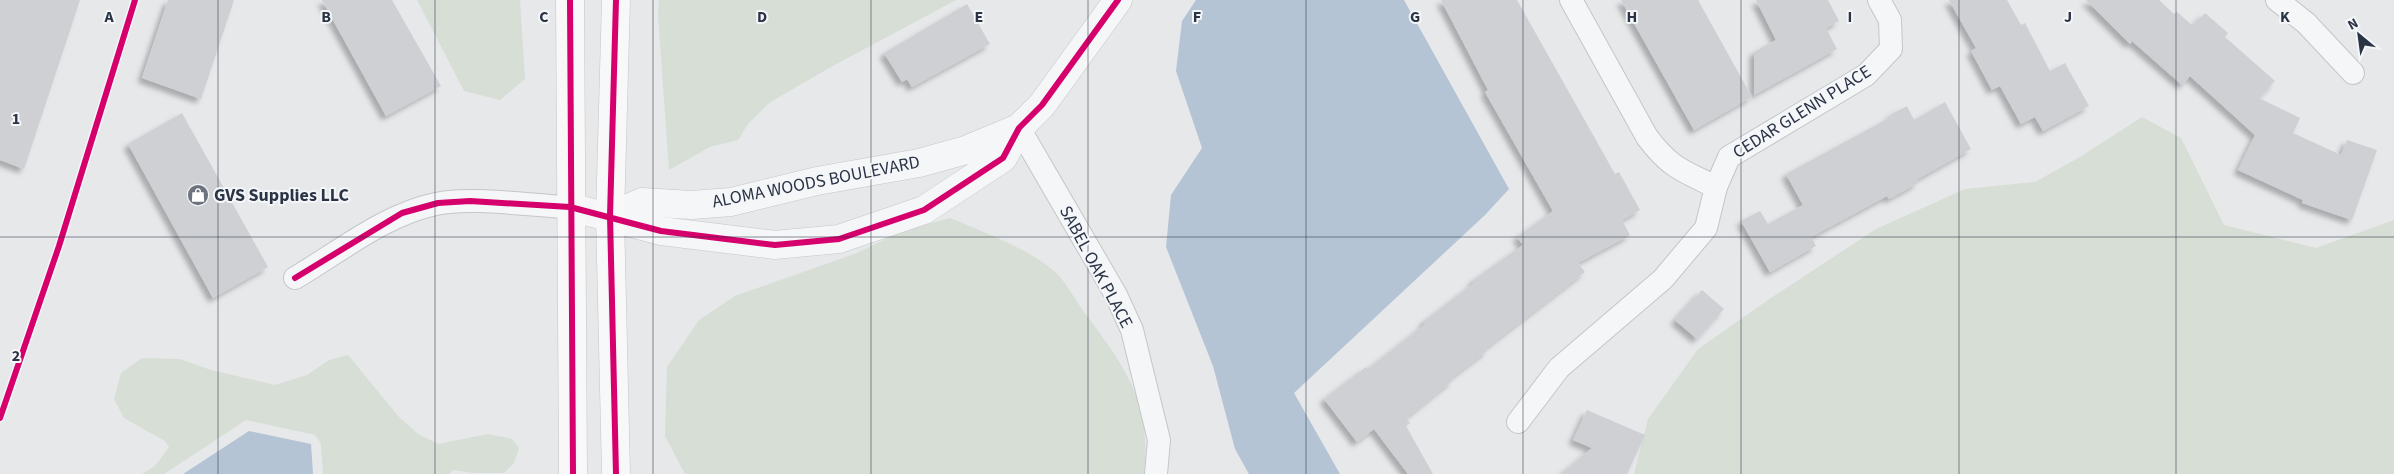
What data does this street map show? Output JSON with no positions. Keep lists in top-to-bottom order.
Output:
{
  "streets": {
    "street": ["CEDAR GLENN PLACE", "ALOMA WOODS BOULEVARD", "SABEL OAK PLACE"]
  },
  "crossings": [
    ["ALOMA WOODS BOULEVARD", "SABEL OAK PLACE"]
  ],
  "places": {
    "shop": ["GVS Supplies LLC"]
  },
  "north": "top left",
  "grid": {
    "columns": [
      "A",
      "B",
      "C",
      "D",
      "E",
      "F",
      "G",
      "H",
      "I",
      "J",
      "K"
    ],
    "rows": ["1", "2"]
  }
}
